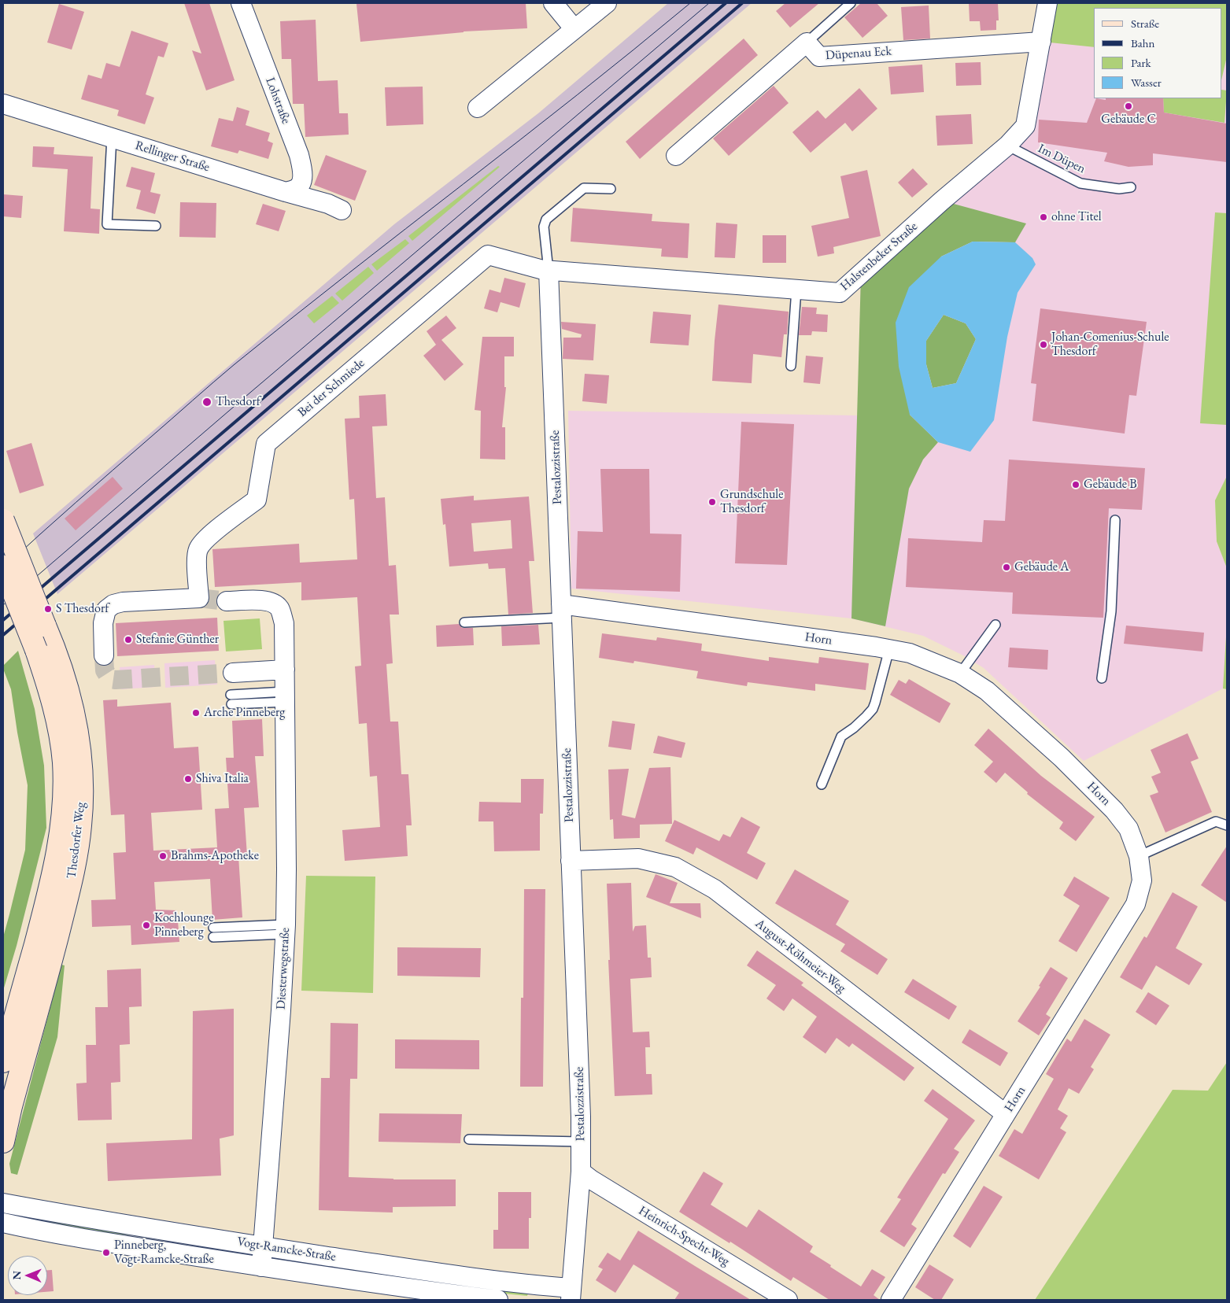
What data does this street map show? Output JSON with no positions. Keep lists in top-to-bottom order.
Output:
{
  "streets": {
    "street": [
      "Düpenau Eck",
      "Lohstraße",
      "Rellinger Straße",
      "Halstenbeker Straße",
      "Bei der Schmiede",
      "Pestalozzistraße",
      "Horn",
      "Thesdorfer Weg",
      "August-Röhmeier-Weg",
      "Diesterwegstraße",
      "Heinrich-Specht-Weg",
      "Vogt-Ramcke-Straße"
    ],
    "lane": ["Im Düpen"]
  },
  "crossings": [
    ["Düpenau Eck", "Halstenbeker Straße"],
    ["Lohstraße", "Rellinger Straße"],
    ["Im Düpen", "Halstenbeker Straße"],
    ["Halstenbeker Straße", "Bei der Schmiede"],
    ["Halstenbeker Straße", "Pestalozzistraße"],
    ["Bei der Schmiede", "Pestalozzistraße"],
    ["Pestalozzistraße", "Horn"],
    ["Pestalozzistraße", "August-Röhmeier-Weg"],
    ["Pestalozzistraße", "Heinrich-Specht-Weg"],
    ["Pestalozzistraße", "Vogt-Ramcke-Straße"],
    ["Horn", "August-Röhmeier-Weg"],
    ["Diesterwegstraße", "Vogt-Ramcke-Straße"]
  ],
  "places": [
    "Gebäude C",
    "ohne Titel",
    "Johan-Comenius-Schule Thesdorf",
    "Thesdorf",
    "Gebäude B",
    "Grundschule Thesdorf",
    "Gebäude A",
    "S Thesdorf",
    "Stefanie Günther",
    "Arche Pinneberg",
    "Shiva Italia",
    "Brahms-Apotheke",
    "Kochlounge Pinneberg",
    "Pinneberg, Vogt-Ramcke-Straße"
  ],
  "legend": [
    "Straße",
    "Bahn",
    "Park",
    "Wasser"
  ],
  "north": "left"
}
